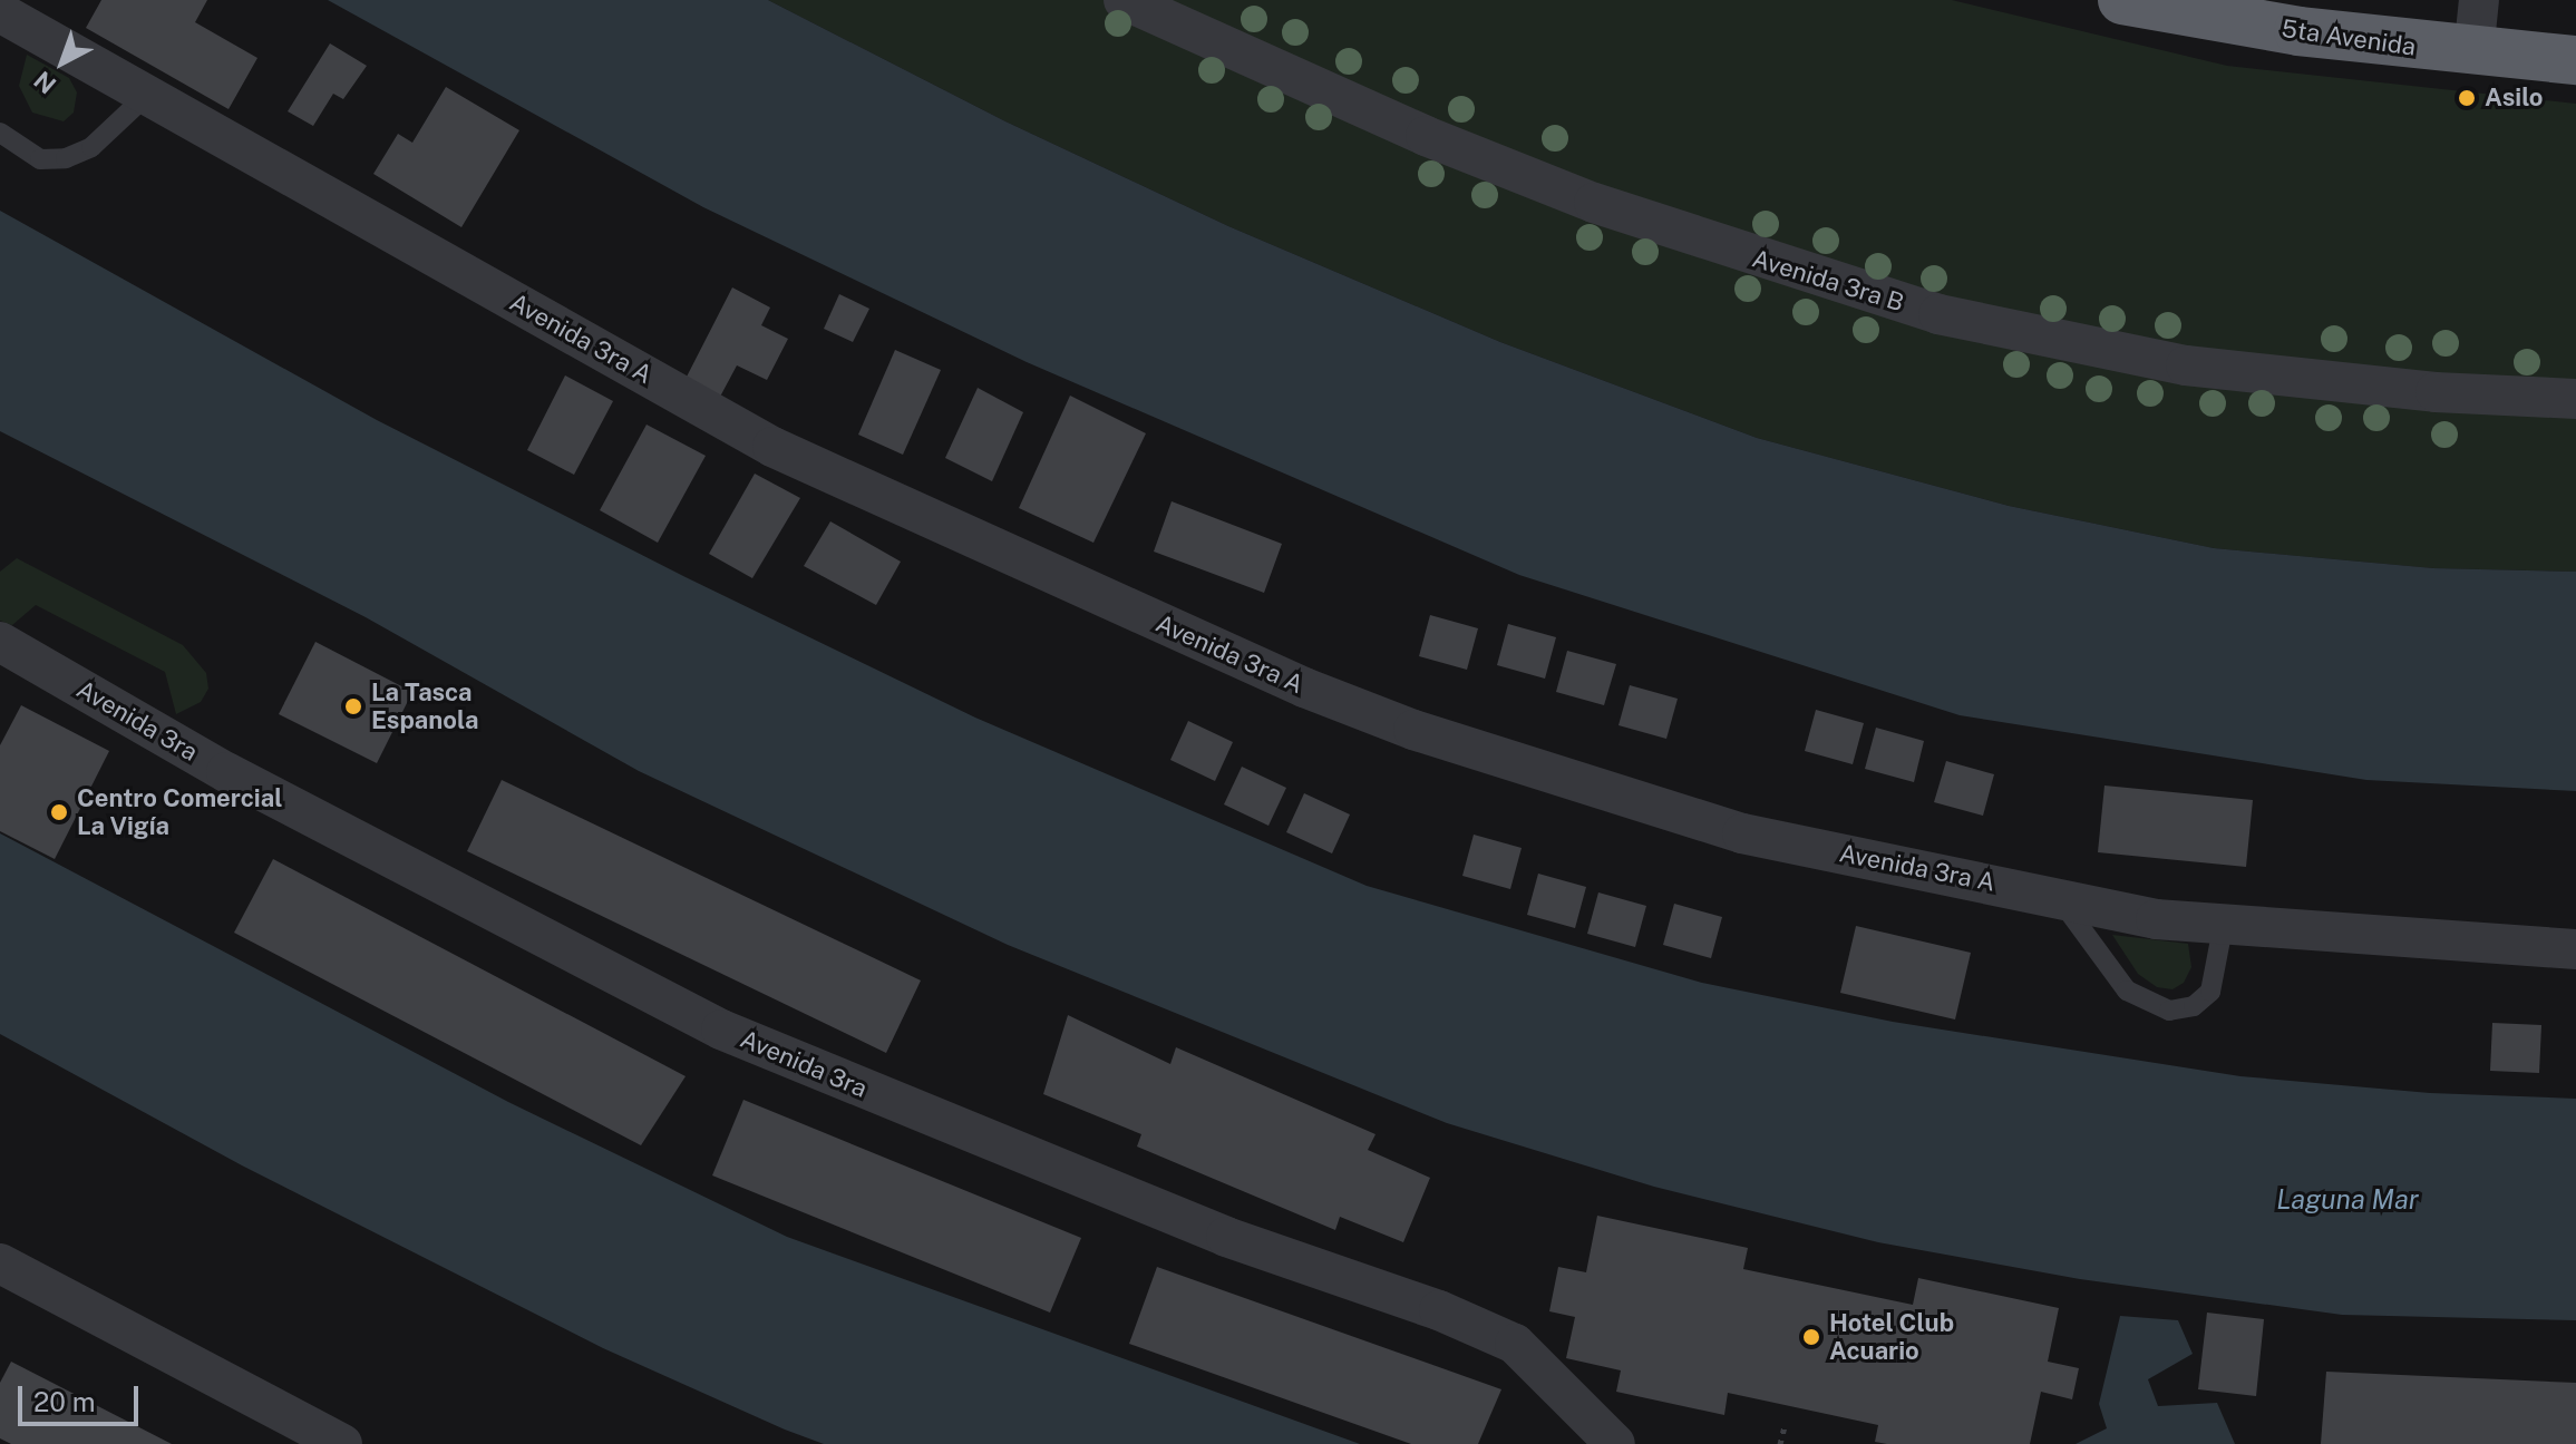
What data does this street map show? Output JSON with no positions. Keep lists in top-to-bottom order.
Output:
{
  "streets": {
    "highway": ["5ta Avenida"],
    "street": ["Avenida 3ra B", "Avenida 3ra A", "Avenida 3ra"]
  },
  "water": ["Laguna Mar"],
  "places": [
    "Asilo",
    "La Tasca Espanola",
    "Centro Comercial La Vigía",
    "Hotel Club Acuario"
  ],
  "scale_bar": "20 m",
  "north": "bottom left"
}
